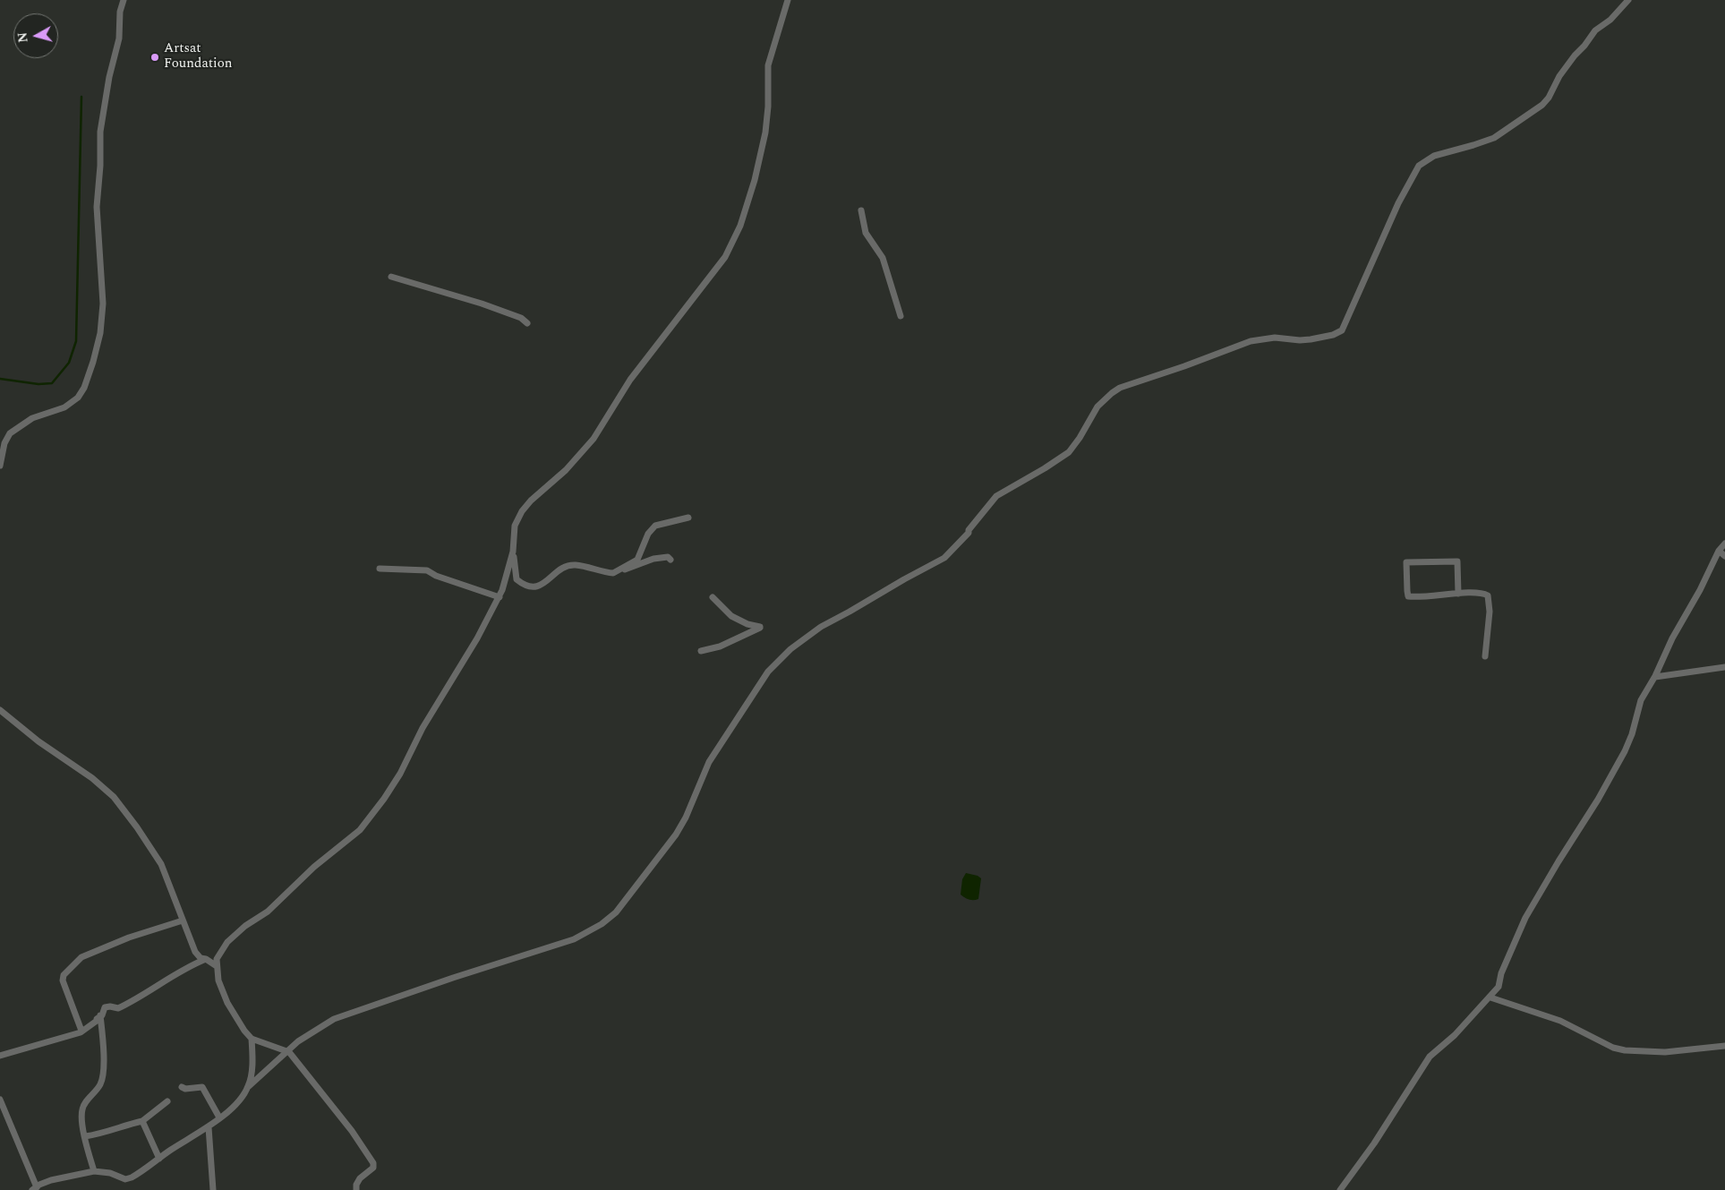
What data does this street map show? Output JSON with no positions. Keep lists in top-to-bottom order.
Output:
{
  "places": ["Artsat Foundation"],
  "north": "left"
}
